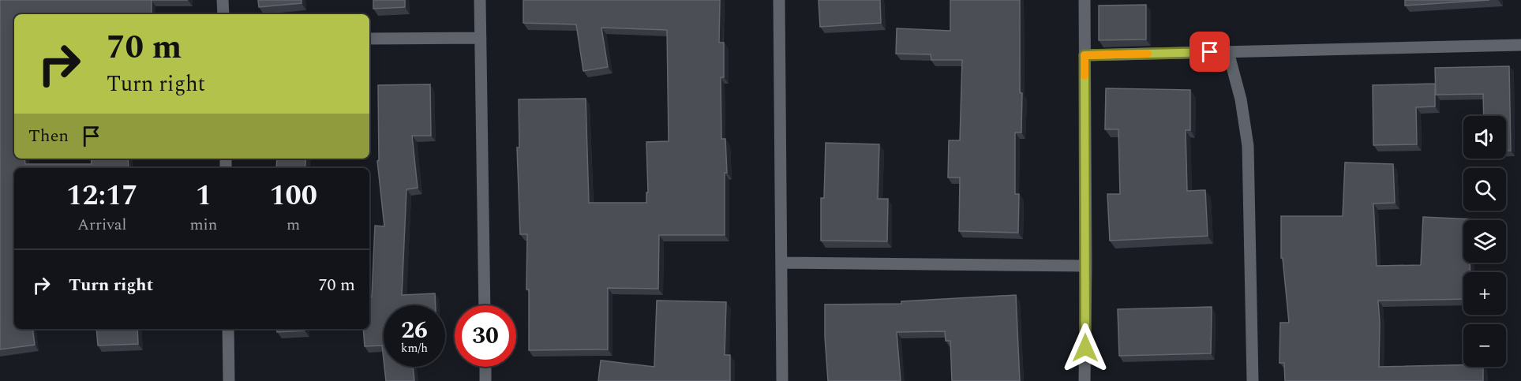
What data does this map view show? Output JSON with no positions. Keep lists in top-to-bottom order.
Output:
{
  "page": {
    "turn": ["70 m", "Turn right"],
    "then": "Then",
    "map_buttons": ["+", "−"],
    "eta": [
      "12:17",
      "Arrival",
      "1",
      "min",
      "100",
      "m"
    ],
    "list": [
      {
        "name": "Turn right",
        "value": "70 m"
      }
    ],
    "speed": "26 km/h",
    "limit": "30"
  }
}
